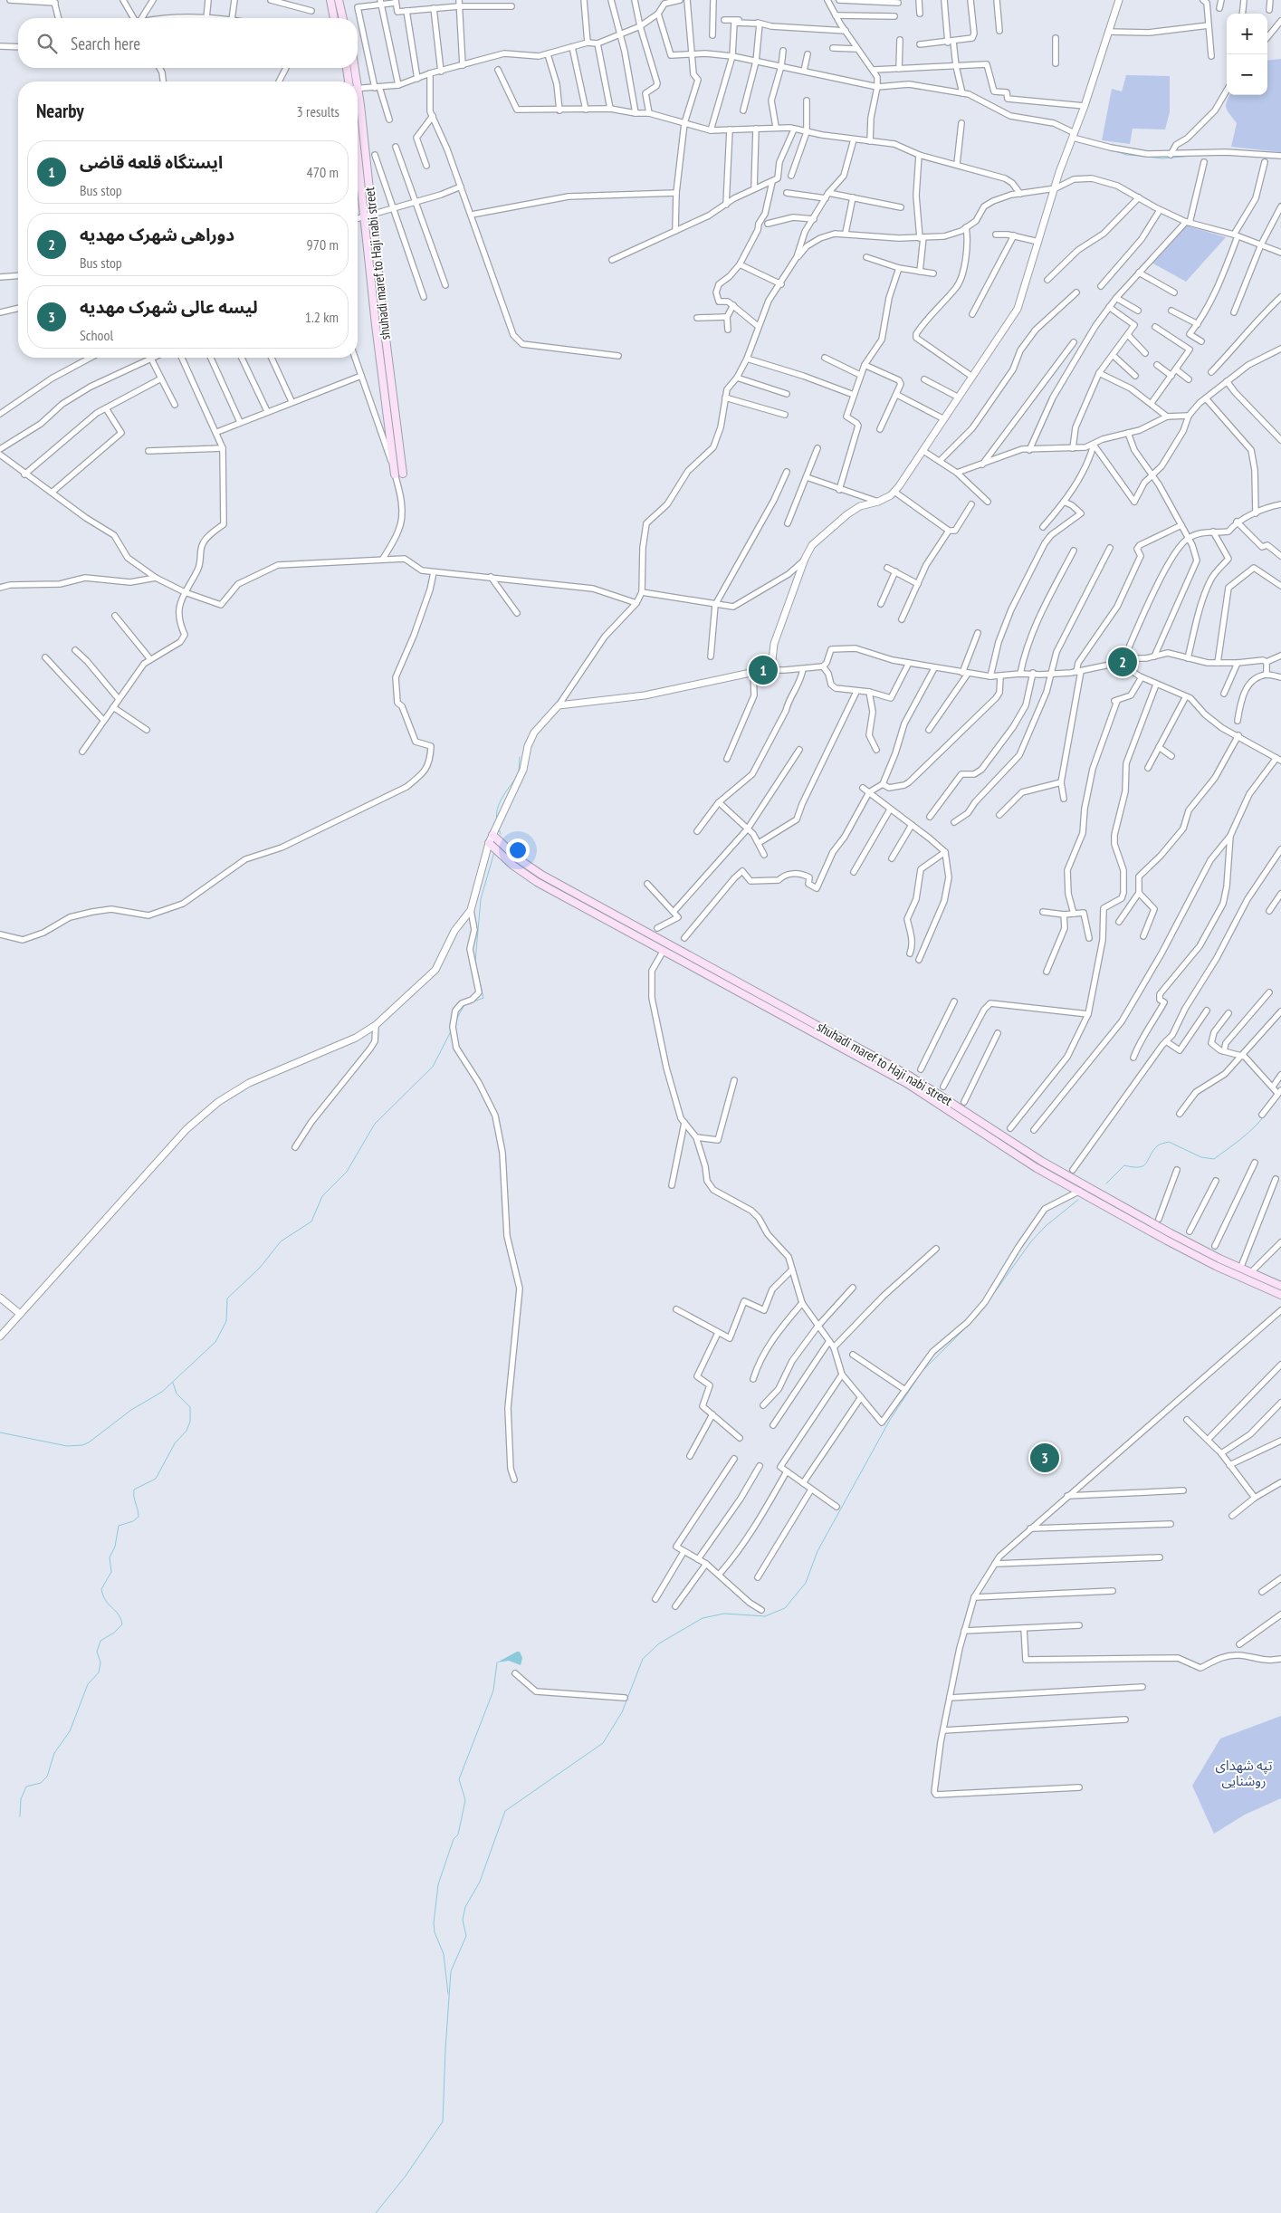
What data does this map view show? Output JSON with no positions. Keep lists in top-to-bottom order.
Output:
{
  "streets": {
    "main road": ["shuhadi maref to Haji nabi street"]
  },
  "parks": ["تپه شهدای روشنایی"],
  "page": {
    "map_buttons": ["+", "−"],
    "search": "Search here",
    "heading": ["Nearby", "3 results"],
    "list": [
      {
        "mark": "1",
        "name": "ایستگاه قلعه قاضی",
        "note": "Bus stop",
        "value": "470 m"
      },
      {
        "mark": "2",
        "name": "دوراهی شهرک مهدیه",
        "note": "Bus stop",
        "value": "970 m"
      },
      {
        "mark": "3",
        "name": "لیسه عالی شهرک مهدیه",
        "note": "School",
        "value": "1.2 km"
      }
    ],
    "pins": ["2", "1", "3"]
  }
}
